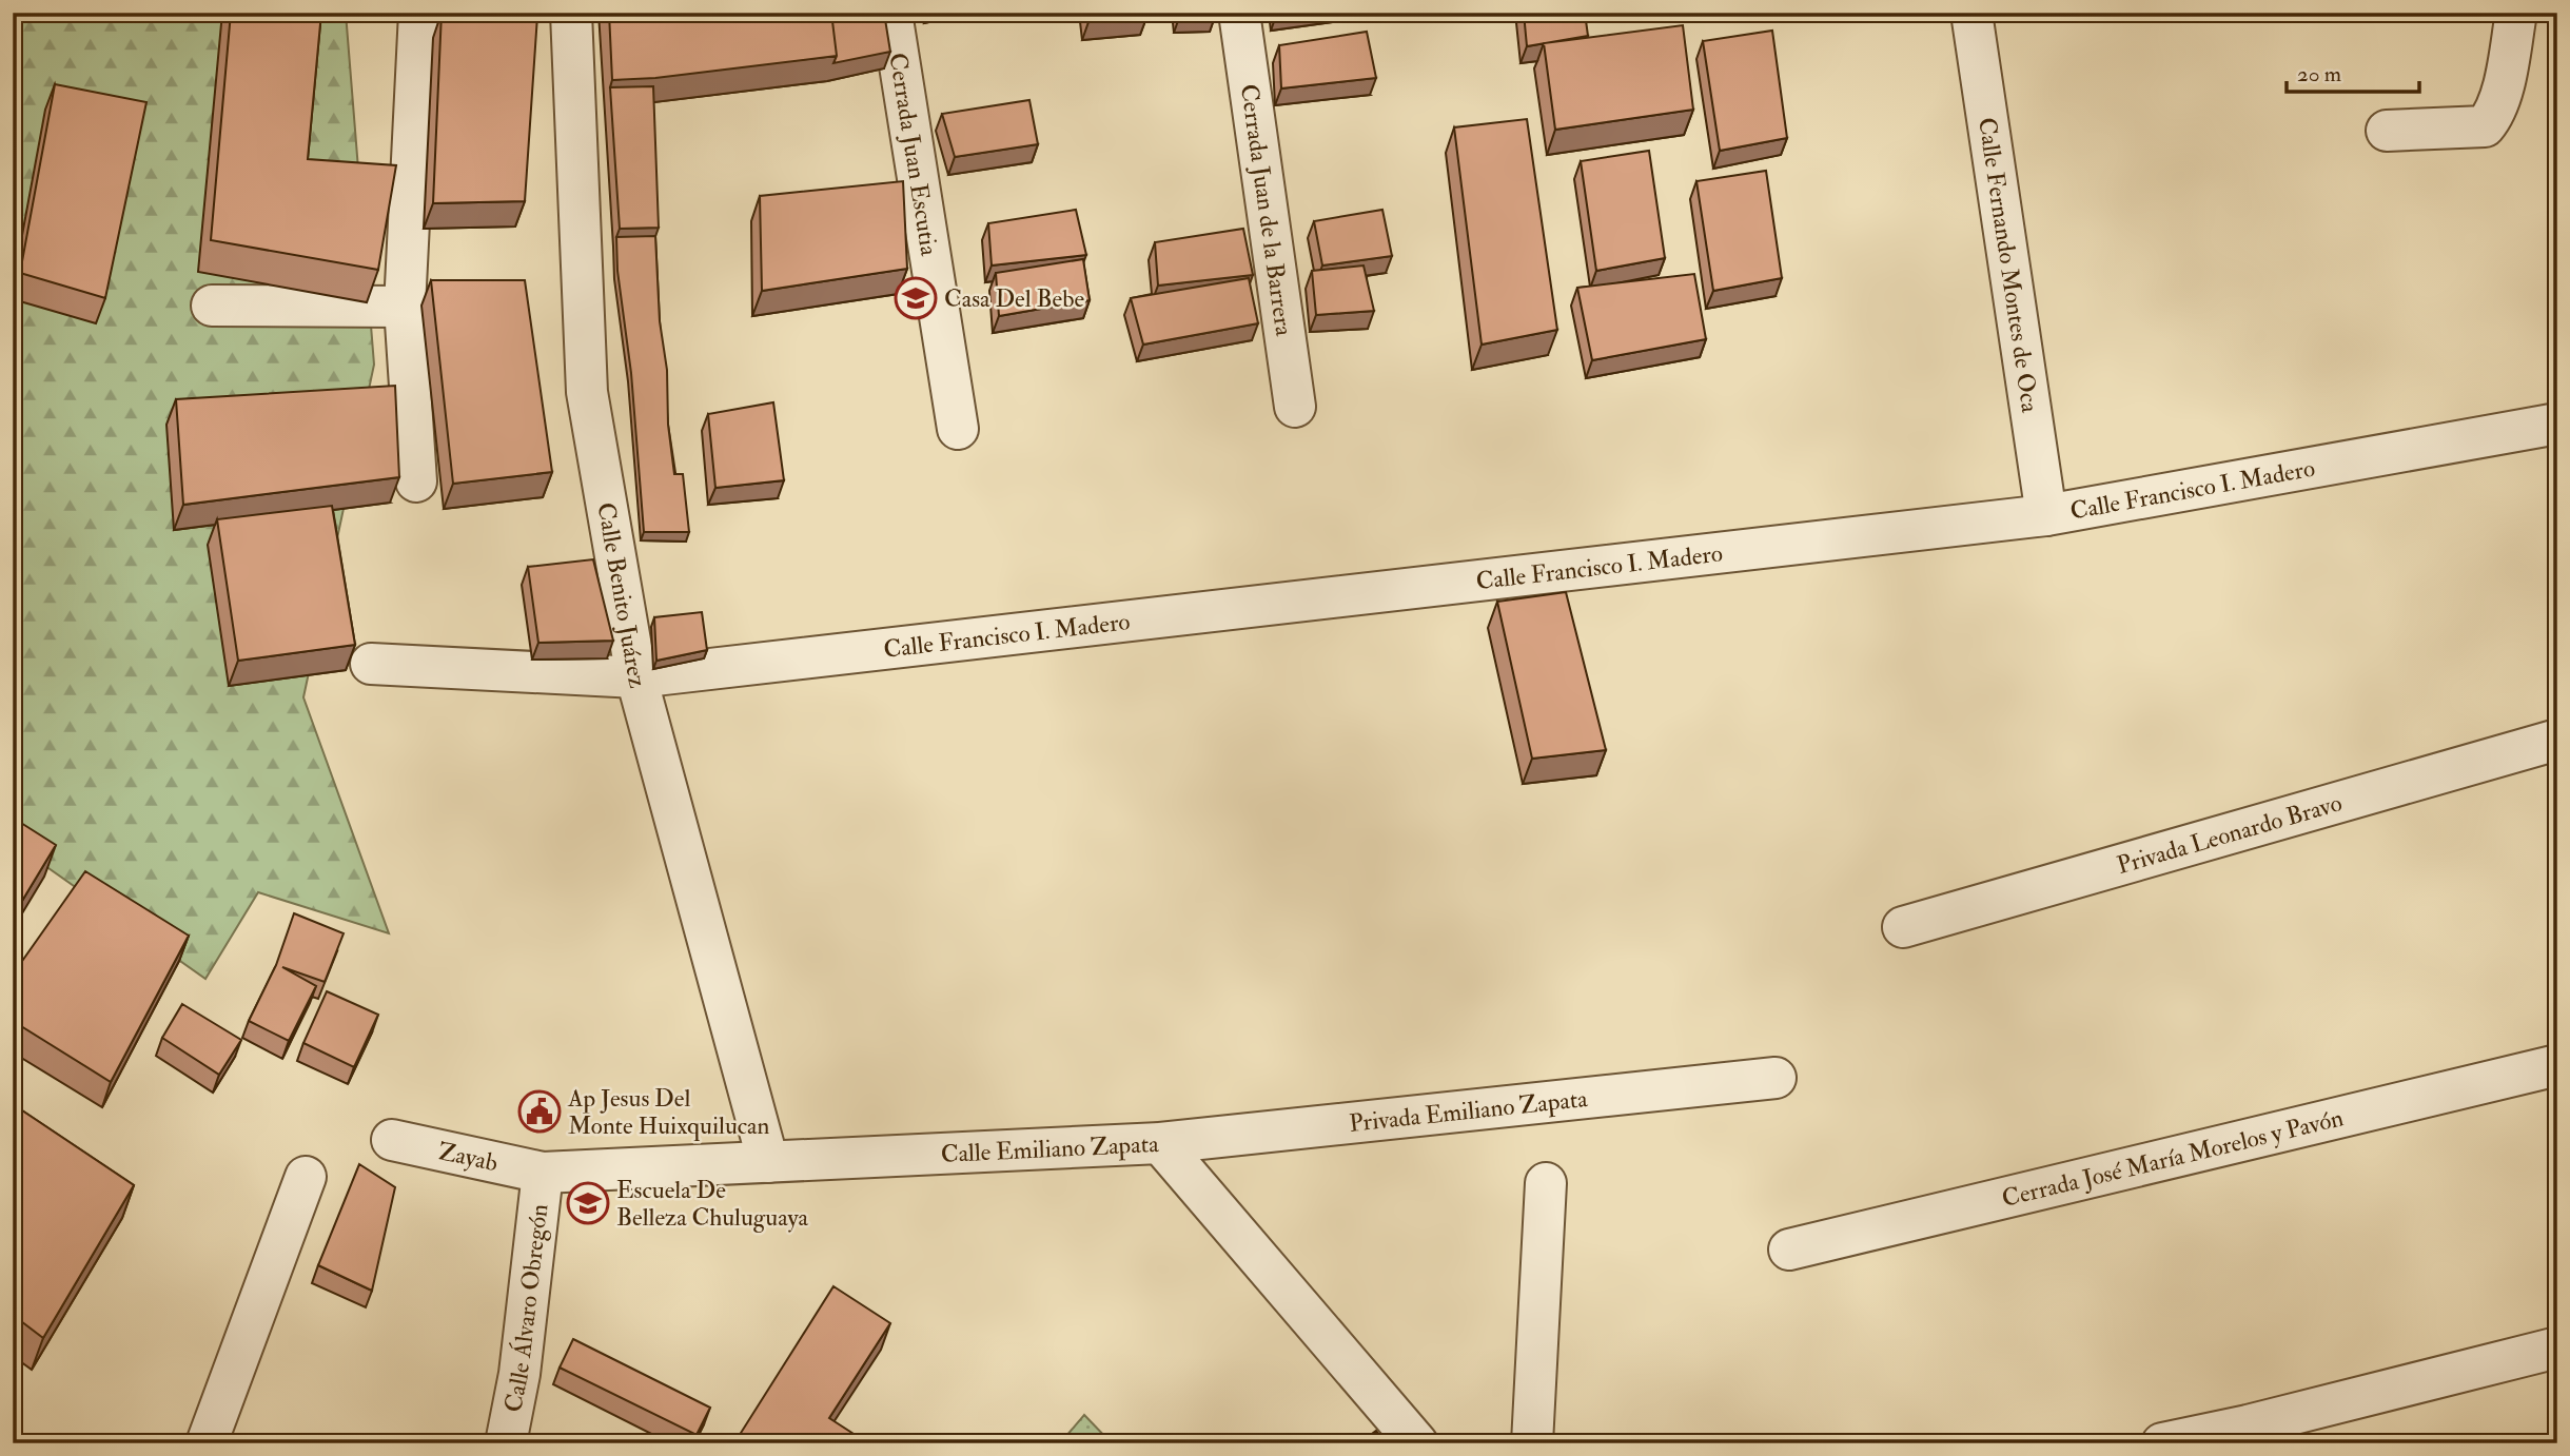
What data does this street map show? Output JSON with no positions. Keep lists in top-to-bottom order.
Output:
{
  "streets": {
    "street": [
      "Cerrada Juan Escutia",
      "Cerrada Juan de la Barrera",
      "Calle Fernando Montes de Oca",
      "Calle Francisco I. Madero",
      "Calle Benito Juárez",
      "Privada Leonardo Bravo",
      "Privada Emiliano Zapata",
      "Calle Emiliano Zapata",
      "Zayab",
      "Cerrada José María Morelos y Pavón",
      "Calle Álvaro Obregón"
    ]
  },
  "crossings": [
    ["Calle Fernando Montes de Oca", "Calle Francisco I. Madero"],
    ["Calle Francisco I. Madero", "Calle Benito Juárez"],
    ["Calle Benito Juárez", "Calle Emiliano Zapata"],
    ["Privada Emiliano Zapata", "Calle Emiliano Zapata"],
    ["Calle Emiliano Zapata", "Zayab"],
    ["Calle Emiliano Zapata", "Calle Álvaro Obregón"],
    ["Zayab", "Calle Álvaro Obregón"]
  ],
  "places": {
    "school or university": ["Casa Del Bebe", "Escuela De Belleza Chuluguaya"],
    "public building": ["Ap Jesus Del Monte Huixquilucan"]
  },
  "scale_bar": "20 m"
}
